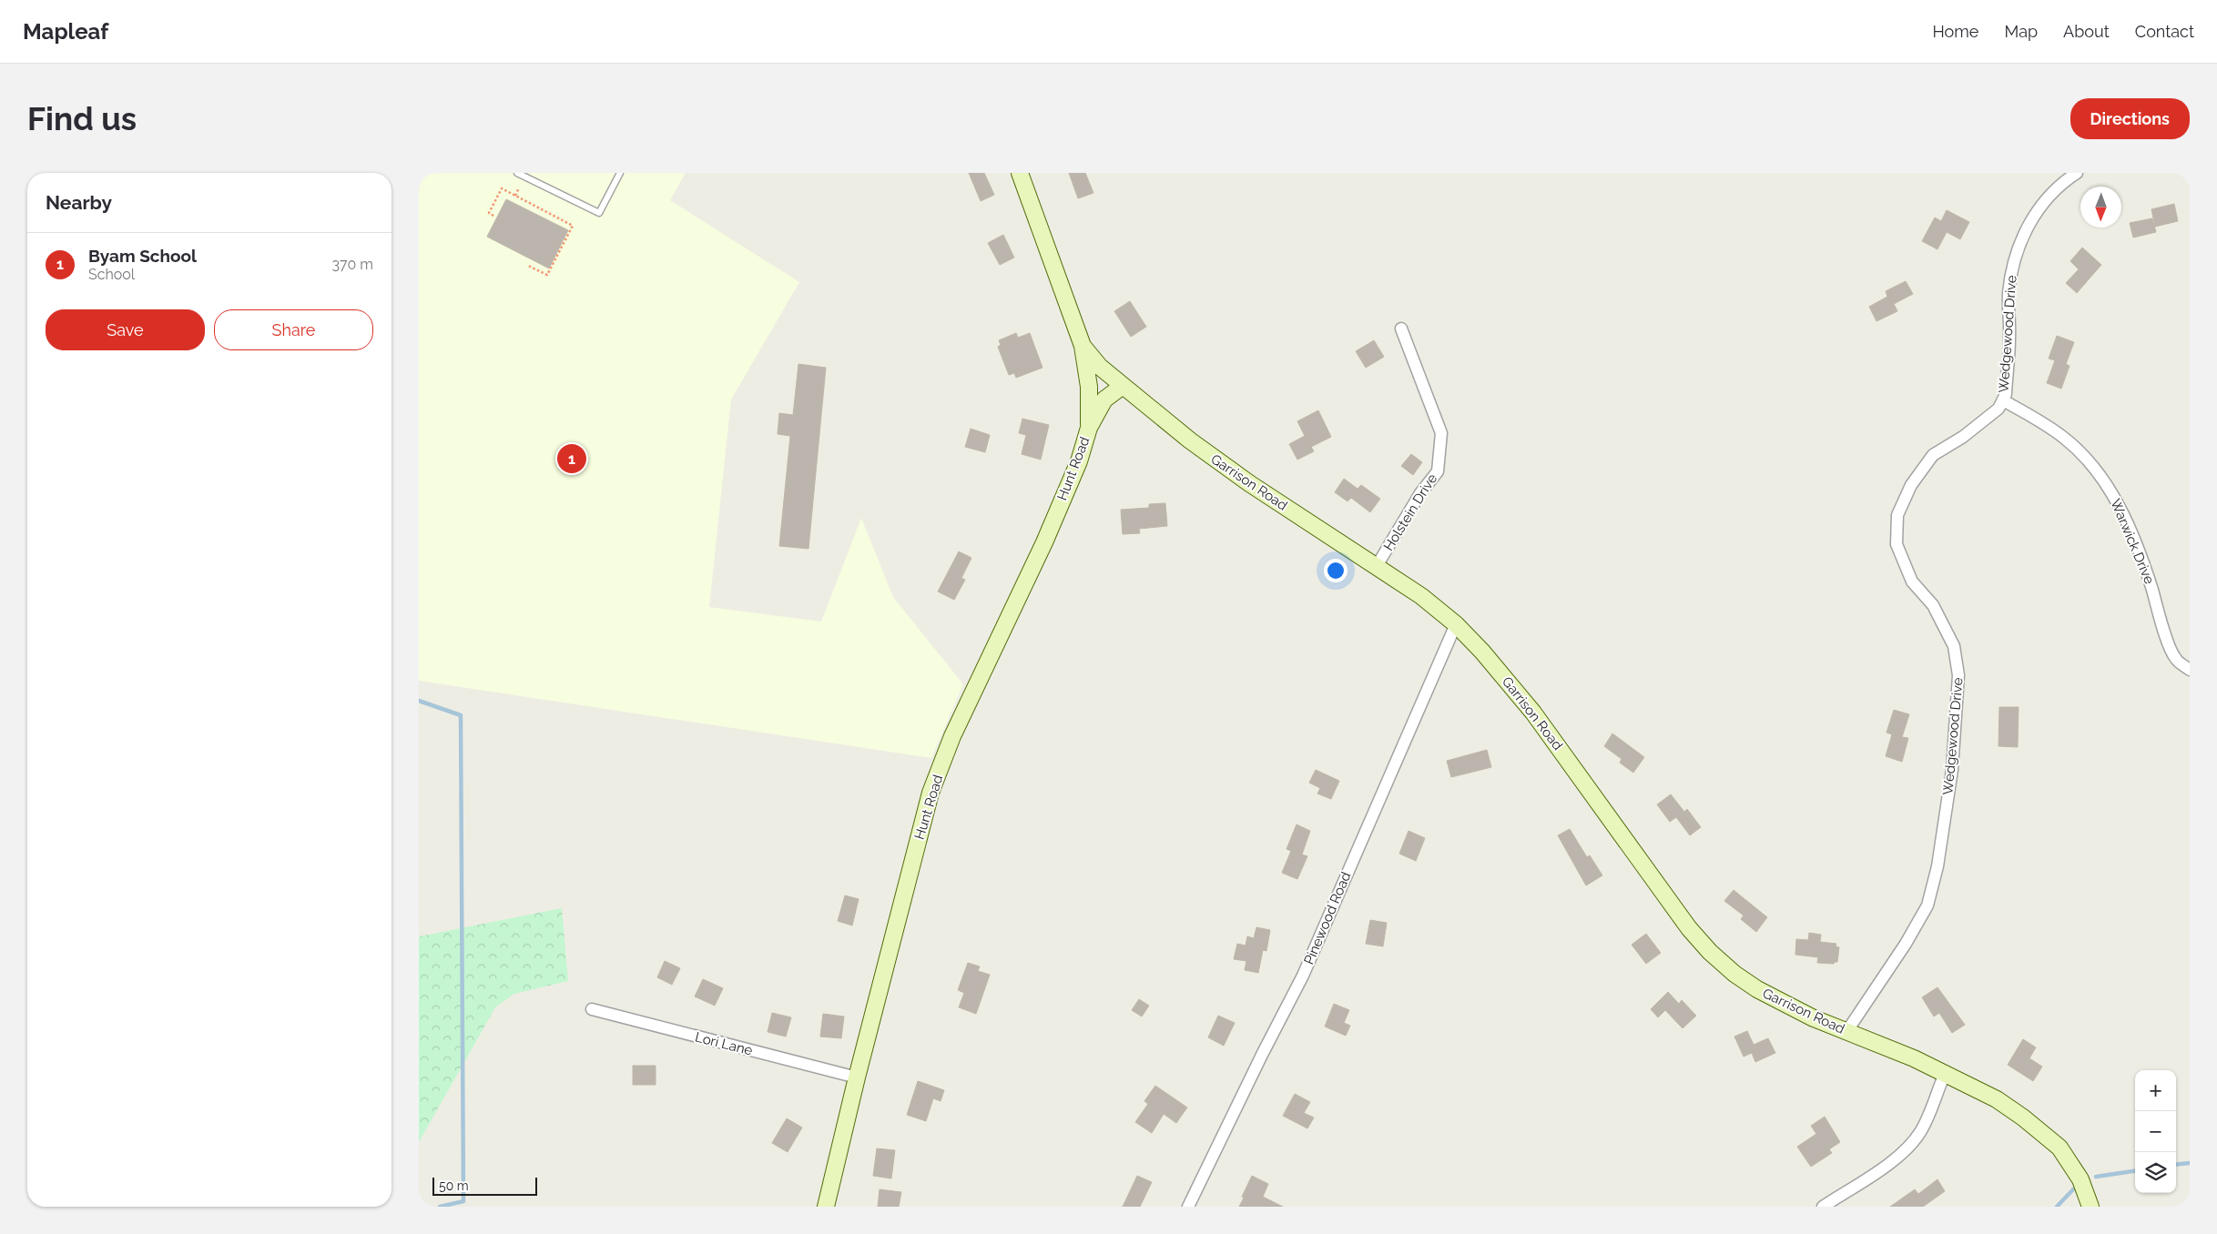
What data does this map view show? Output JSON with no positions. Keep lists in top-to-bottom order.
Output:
{
  "streets": {
    "street": [
      "Wedgewood Drive",
      "Hunt Road",
      "Garrison Road",
      "Holstein Drive",
      "Warwick Drive",
      "Pinewood Road",
      "Lori Lane"
    ]
  },
  "crossings": [
    ["Wedgewood Drive", "Garrison Road"],
    ["Wedgewood Drive", "Warwick Drive"],
    ["Hunt Road", "Garrison Road"],
    ["Hunt Road", "Lori Lane"],
    ["Garrison Road", "Holstein Drive"],
    ["Garrison Road", "Pinewood Road"]
  ],
  "scale_bar": "50 m",
  "north": "bottom",
  "page": {
    "header": "Mapleaf",
    "nav": [
      "Home",
      "Map",
      "About",
      "Contact"
    ],
    "buttons": [
      "Directions",
      ["Save", "Share"]
    ],
    "title": "Find us",
    "heading": "Nearby",
    "list": [
      {
        "mark": "1",
        "name": "Byam School",
        "note": "School",
        "value": "370 m"
      }
    ],
    "pins": "1",
    "map_buttons": ["+", "−"],
    "scale": "50 m"
  }
}
